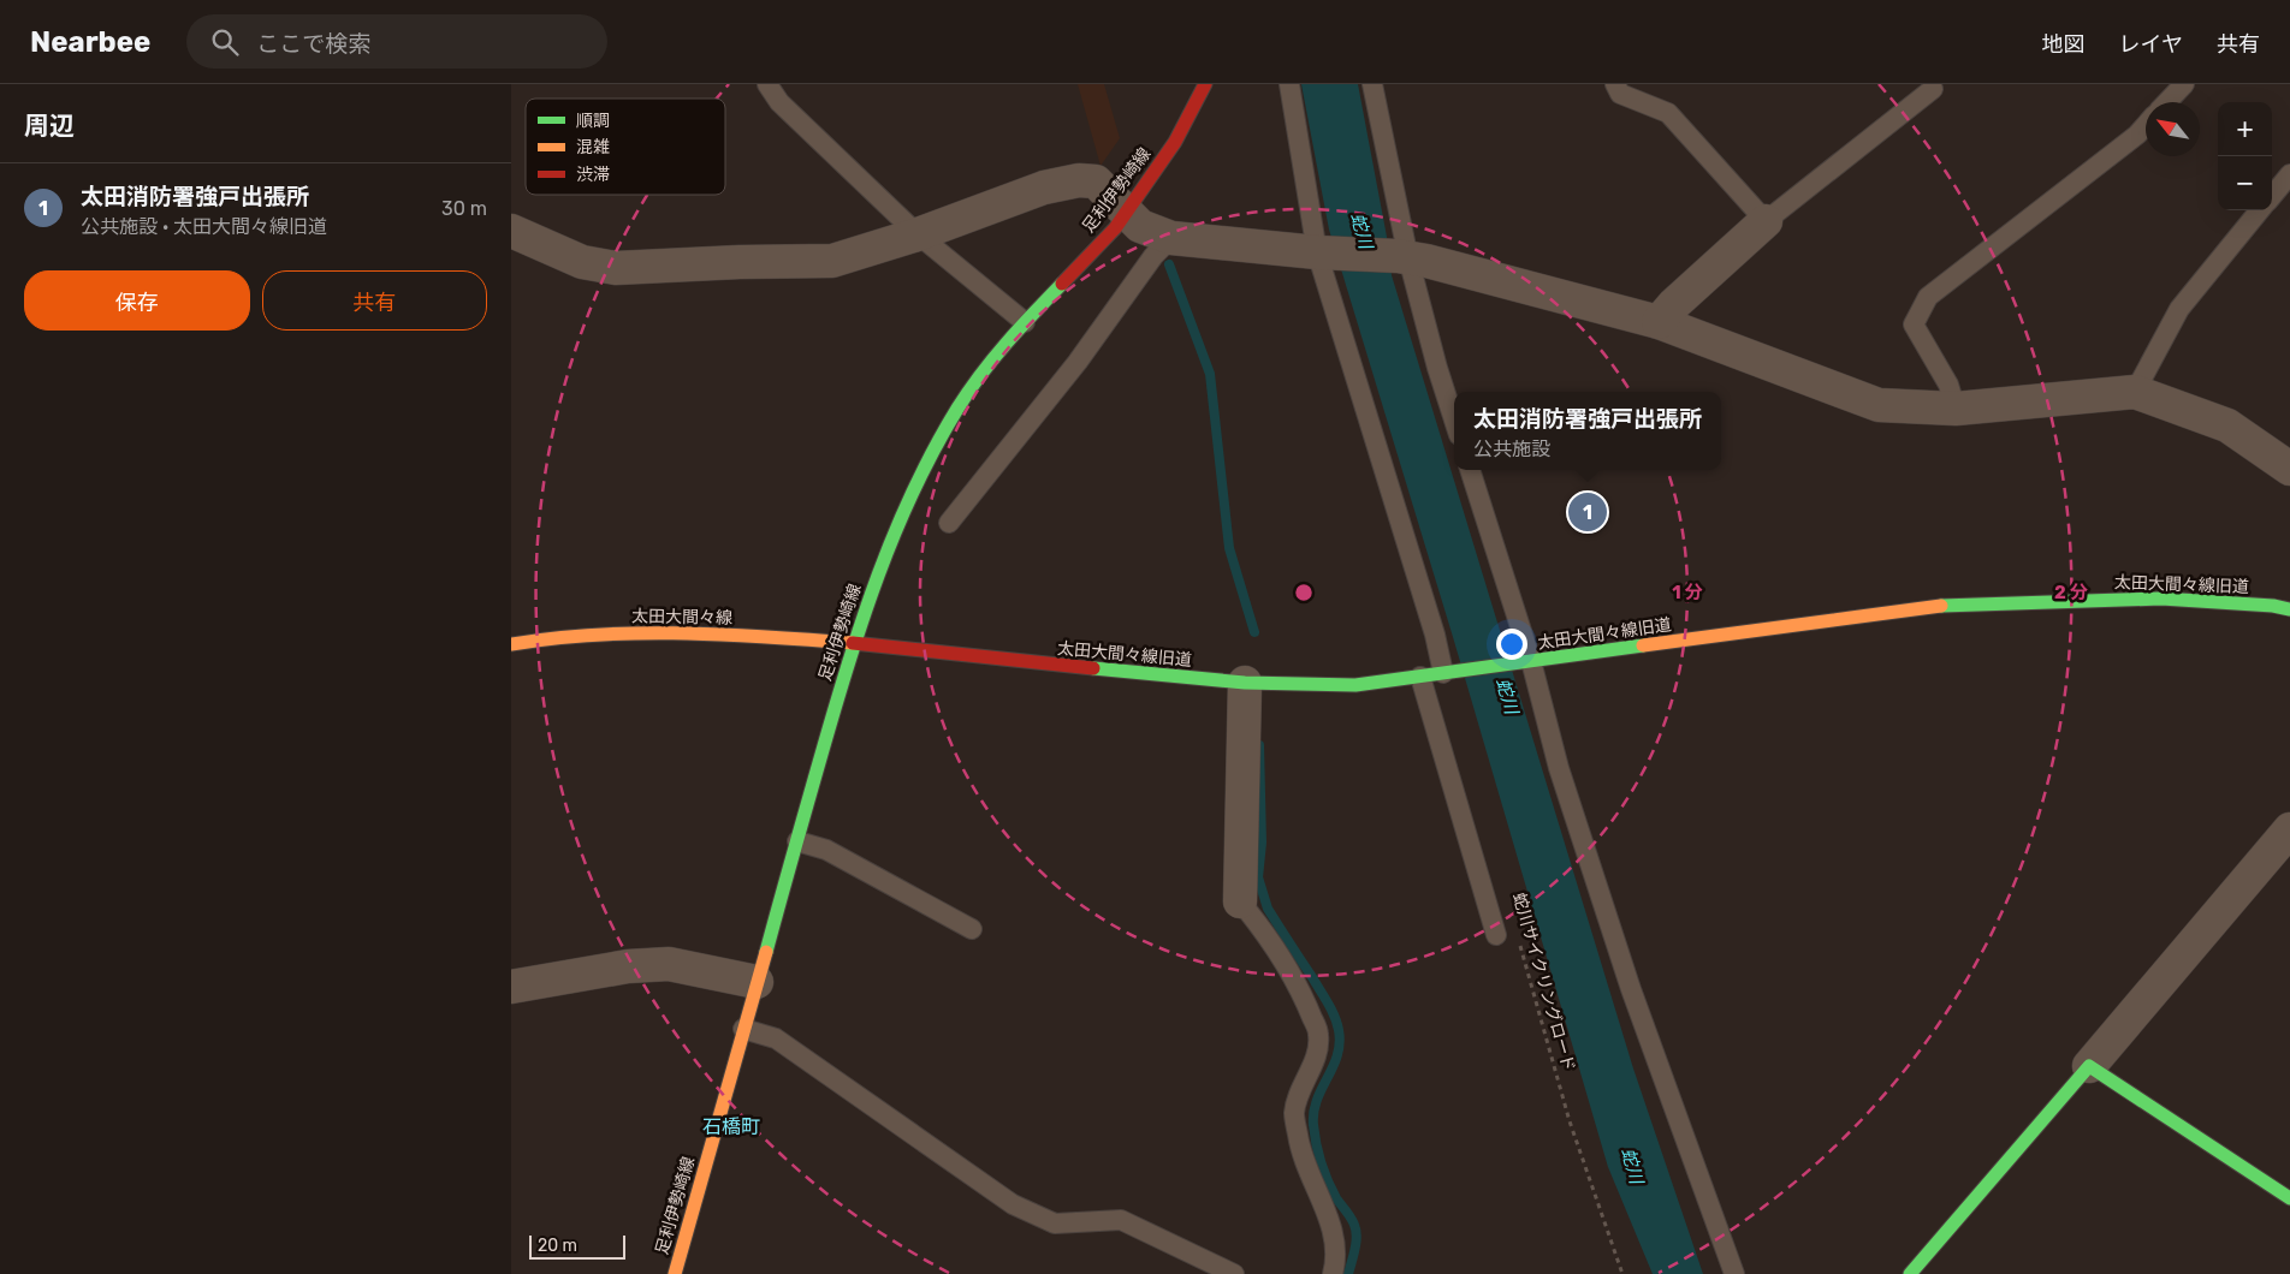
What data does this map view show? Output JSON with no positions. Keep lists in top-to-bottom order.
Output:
{
  "streets": {
    "street": ["足利伊勢崎線", "太田大間々線旧道", "太田大間々線"],
    "path": ["蛇川サイクリングロード"]
  },
  "crossings": [
    ["足利伊勢崎線", "太田大間々線旧道"],
    ["足利伊勢崎線", "太田大間々線"],
    ["太田大間々線旧道", "太田大間々線"]
  ],
  "districts": ["石橋町"],
  "water": ["蛇川"],
  "legend": ["順調", "混雑", "渋滞"],
  "scale_bar": "20 m",
  "north": "top left",
  "page": {
    "header": "Nearbee",
    "search": "ここで検索",
    "nav": ["地図", "レイヤ", "共有"],
    "heading": "周辺",
    "map_buttons": ["+", "−"],
    "list": [
      {
        "mark": "1",
        "name": "太田消防署強戸出張所",
        "note": "公共施設 · 太田大間々線旧道",
        "value": "30 m"
      }
    ],
    "buttons": ["保存", "共有"],
    "popup": ["太田消防署強戸出張所", "公共施設"],
    "pins": "1",
    "scale": "20 m"
  },
  "rings": ["1 分", "2 分"]
}
